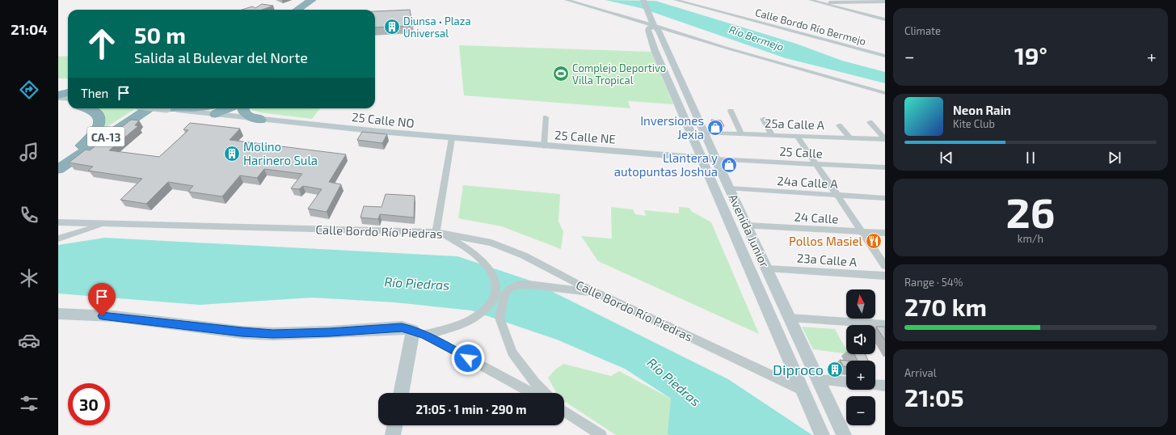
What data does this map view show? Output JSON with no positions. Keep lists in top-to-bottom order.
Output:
{
  "streets": {
    "highway": ["CA-13"],
    "main road": ["25 Calle NO", "25 Calle NE", "Avenida Junior"],
    "street": [
      "Calle Bordo Río Bermejo",
      "25a Calle A",
      "25 Calle",
      "24a Calle A",
      "24 Calle",
      "Calle Bordo Río Piedras",
      "23a Calle A"
    ]
  },
  "crossings": [
    ["25 Calle NO", "25 Calle NE"],
    ["25a Calle A", "Avenida Junior"],
    ["25 Calle NE", "25 Calle"],
    ["25 Calle NE", "Avenida Junior"],
    ["25 Calle", "Avenida Junior"],
    ["24a Calle A", "Avenida Junior"],
    ["24 Calle", "Avenida Junior"],
    ["Avenida Junior", "Calle Bordo Río Piedras"],
    ["Avenida Junior", "23a Calle A"]
  ],
  "water": ["Río Bermejo", "Río Piedras"],
  "places": {
    "building": ["Diunsa • Plaza Universal", "Molino Harinero Sula", "Diproco"],
    "sports": ["Complejo Deportivo Villa Tropical"],
    "shop": ["Inversiones Jexia", "Llantera y autopuntas Joshua"],
    "restaurant": ["Pollos Masiel"]
  },
  "north": "top",
  "page": {
    "tabs": "21:04",
    "tile": [
      "Climate",
      ["26", "km/h"],
      ["Range · 54%", "270 km"],
      ["Arrival", "21:05"]
    ],
    "turn": ["50 m", "Salida al Bulevar del Norte"],
    "heat": ["−", "19°", "+"],
    "then": "Then",
    "song": ["Neon Rain", "Kite Club"],
    "map_buttons": ["+", "−"],
    "limit": "30",
    "trip": "21:05 · 1 min · 290 m"
  }
}
